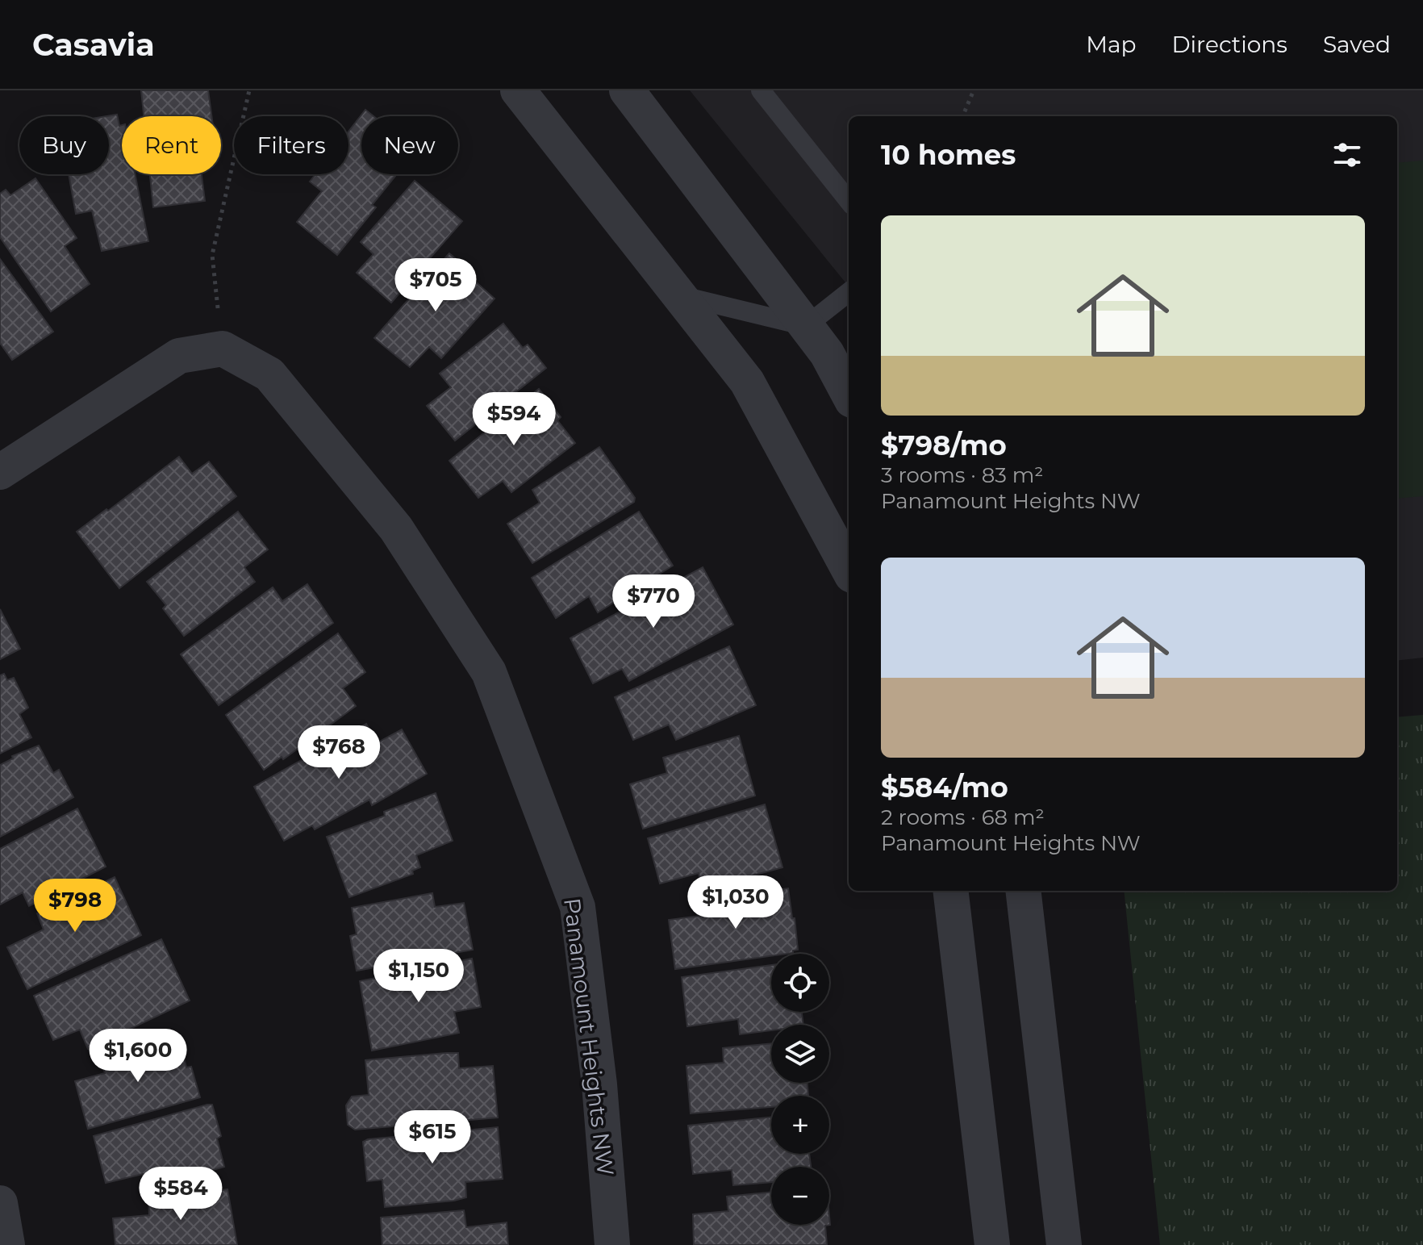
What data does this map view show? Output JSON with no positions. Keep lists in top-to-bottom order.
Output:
{
  "streets": {
    "street": ["Panamount Heights NW"]
  },
  "page": {
    "header": "Casavia",
    "nav": ["Map", "Directions", "Saved"],
    "chip": [
      "Buy",
      "Rent",
      "Filters",
      "New"
    ],
    "heading": "10 homes",
    "list": [
      {
        "name": "$798/mo",
        "note": "3 rooms · 83 m² · Panamount Heights NW"
      },
      {
        "name": "$584/mo",
        "note": "2 rooms · 68 m² · Panamount Heights NW"
      }
    ],
    "price": [
      "$705",
      "$594",
      "$770",
      "$768",
      "$1,030",
      "$798",
      "$1,150",
      "$1,600",
      "$615",
      "$584"
    ],
    "map_buttons": ["+", "−"]
  }
}
